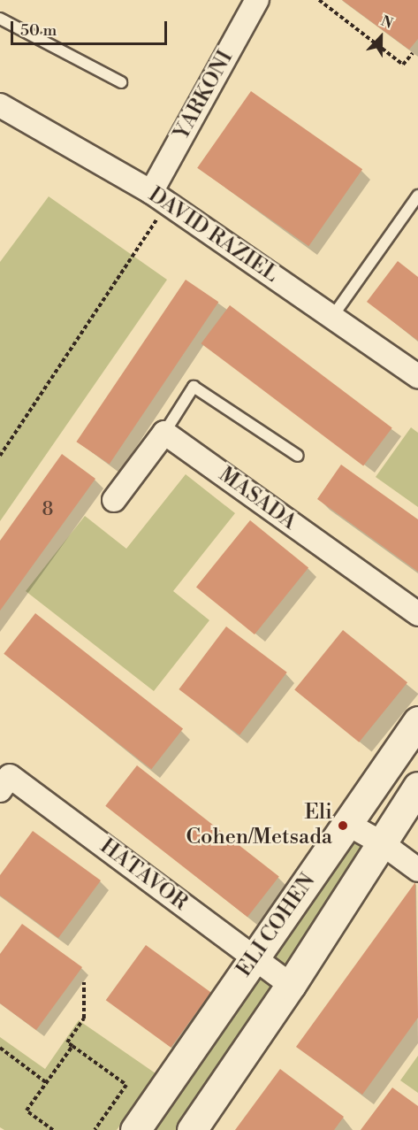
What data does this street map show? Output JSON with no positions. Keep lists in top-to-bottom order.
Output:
{
  "streets": {
    "street": [
      "YARKONI",
      "DAVID RAZIEL",
      "MASADA",
      "HATAVOR",
      "ELI COHEN"
    ]
  },
  "crossings": [
    ["YARKONI", "DAVID RAZIEL"],
    ["HATAVOR", "ELI COHEN"]
  ],
  "places": ["Eli Cohen/Metsada"],
  "house_numbers": ["8"],
  "scale_bar": "50 m",
  "north": "top"
}
